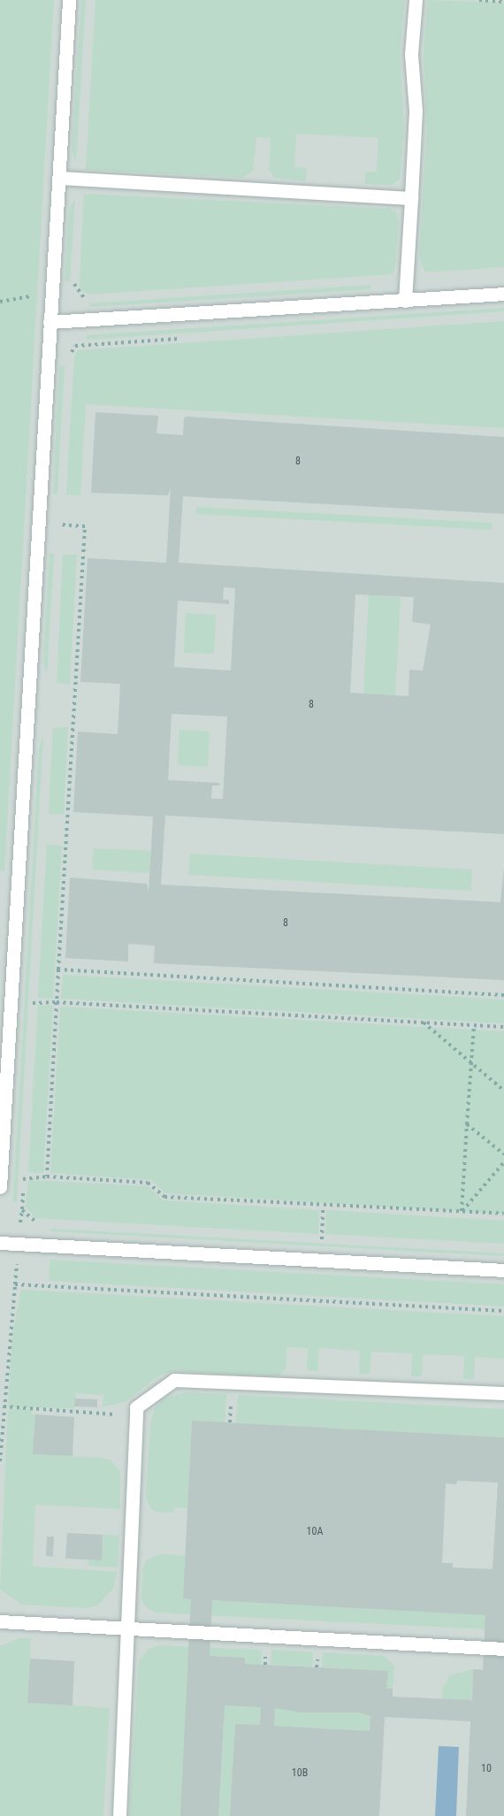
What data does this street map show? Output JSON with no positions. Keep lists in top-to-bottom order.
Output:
{
  "house_numbers": [
    "8",
    "8",
    "8",
    "10A",
    "10",
    "10B"
  ]
}
